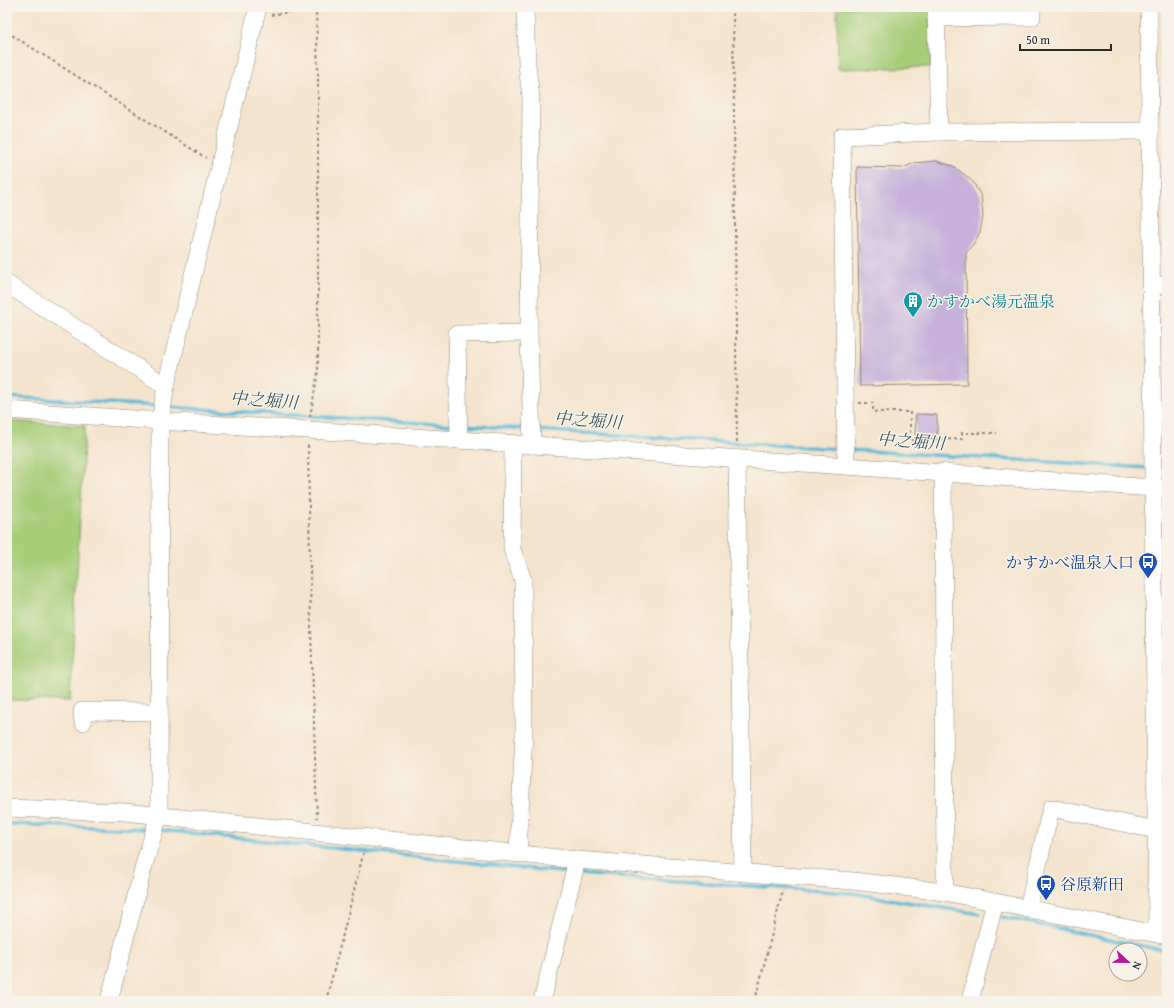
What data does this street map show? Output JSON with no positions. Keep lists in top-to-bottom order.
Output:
{
  "water": ["中之堀川"],
  "places": {
    "building": ["かすかべ湯元温泉"],
    "bus stop": ["かすかべ温泉入口", "谷原新田"]
  },
  "scale_bar": "50 m",
  "north": "right"
}
